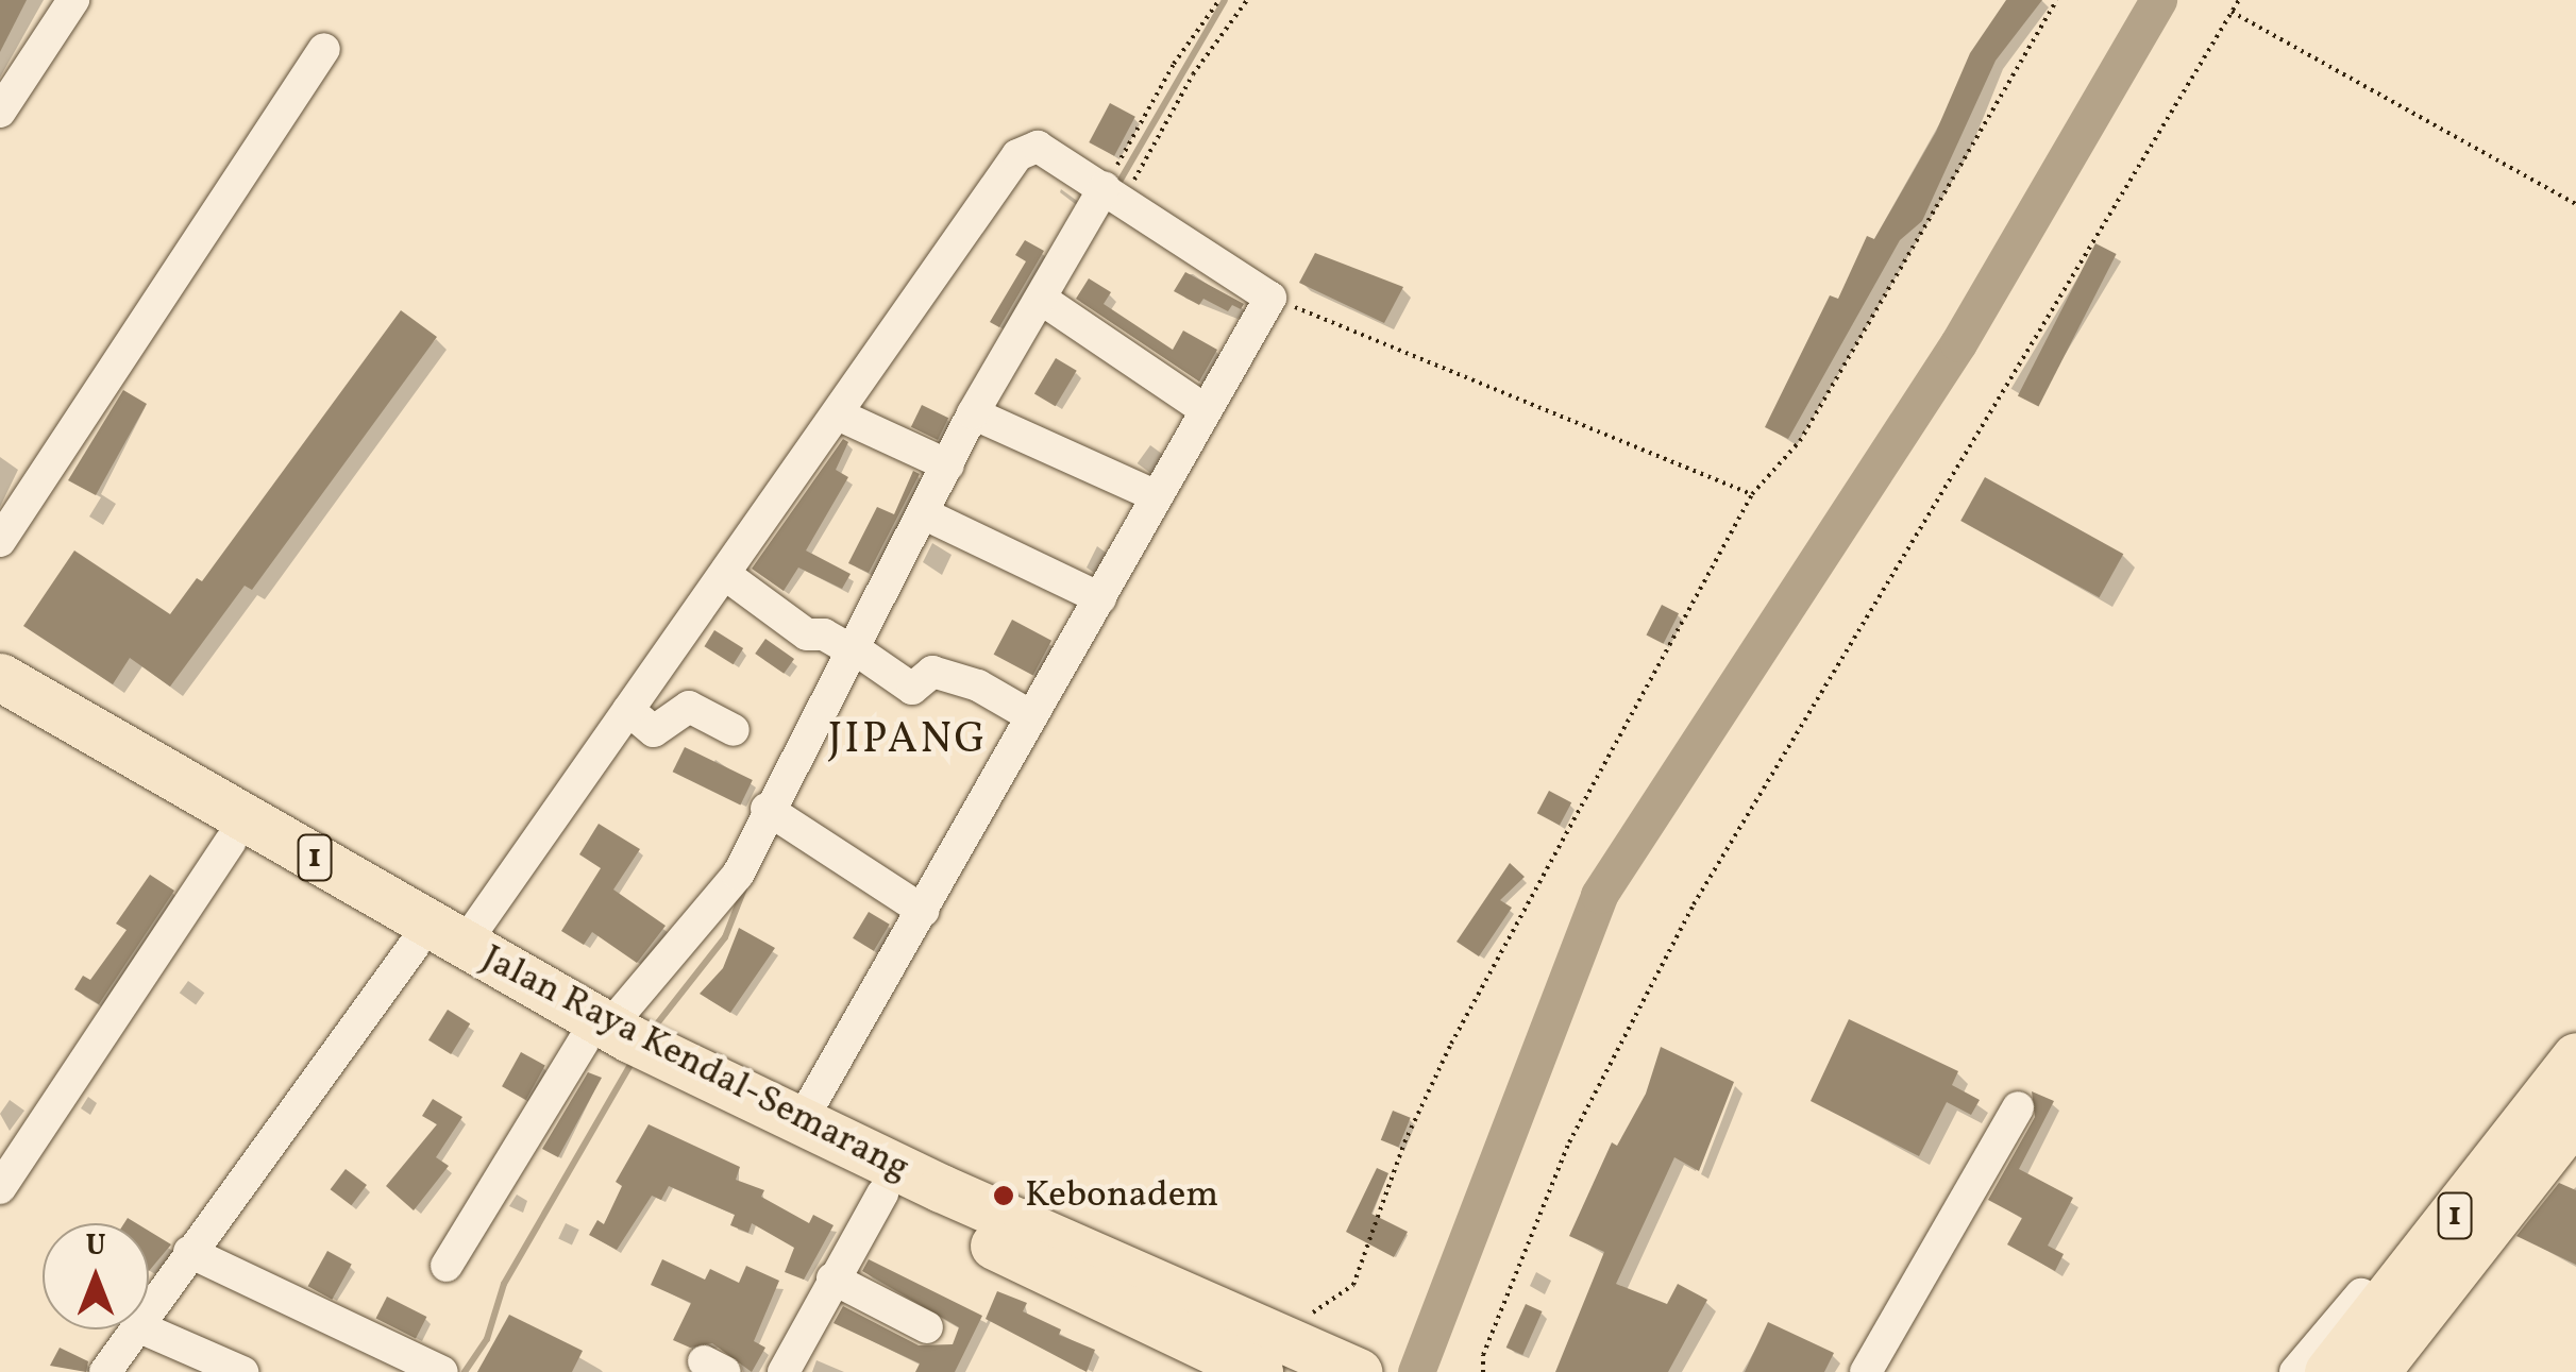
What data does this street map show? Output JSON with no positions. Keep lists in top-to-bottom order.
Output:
{
  "streets": {
    "highway": ["1", "Jalan Raya Kendal-Semarang"]
  },
  "districts": ["JIPANG"],
  "places": ["Kebonadem"],
  "north": "top"
}
